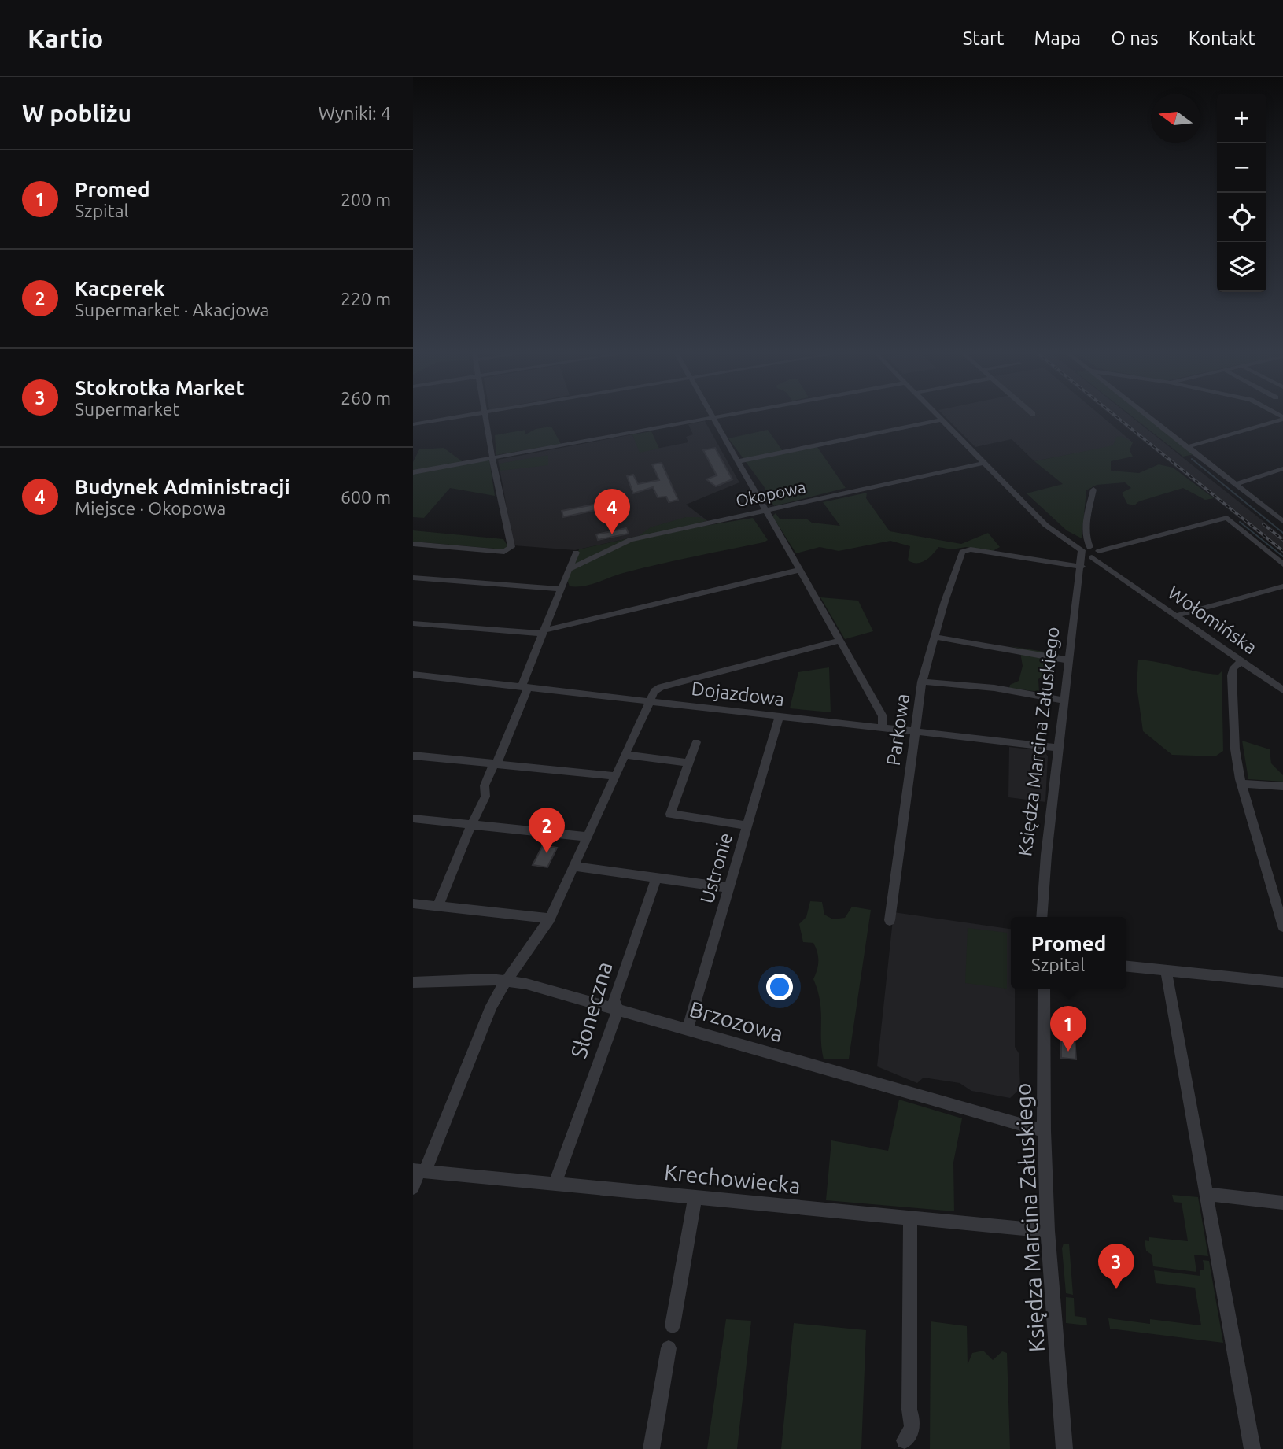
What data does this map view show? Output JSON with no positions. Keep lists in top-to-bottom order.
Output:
{
  "streets": {
    "street": [
      "Okopowa",
      "Wołomińska",
      "Dojazdowa",
      "Parkowa",
      "Księdza Marcina Załuskiego",
      "Ustronie",
      "Słoneczna",
      "Brzozowa",
      "Krechowiecka"
    ]
  },
  "crossings": [
    ["Okopowa", "Wołomińska"],
    ["Dojazdowa", "Parkowa"],
    ["Dojazdowa", "Księdza Marcina Załuskiego"],
    ["Dojazdowa", "Ustronie"],
    ["Parkowa", "Księdza Marcina Załuskiego"],
    ["Księdza Marcina Załuskiego", "Brzozowa"],
    ["Księdza Marcina Załuskiego", "Krechowiecka"],
    ["Ustronie", "Brzozowa"],
    ["Słoneczna", "Brzozowa"],
    ["Słoneczna", "Krechowiecka"]
  ],
  "north": "left",
  "page": {
    "header": "Kartio",
    "nav": [
      "Start",
      "Mapa",
      "O nas",
      "Kontakt"
    ],
    "heading": ["W pobliżu", "Wyniki: 4"],
    "map_buttons": ["+", "−"],
    "list": [
      {
        "mark": "1",
        "name": "Promed",
        "note": "Szpital",
        "value": "200 m"
      },
      {
        "mark": "2",
        "name": "Kacperek",
        "note": "Supermarket · Akacjowa",
        "value": "220 m"
      },
      {
        "mark": "3",
        "name": "Stokrotka Market",
        "note": "Supermarket",
        "value": "260 m"
      },
      {
        "mark": "4",
        "name": "Budynek Administracji",
        "note": "Miejsce · Okopowa",
        "value": "600 m"
      }
    ],
    "pins": [
      "4",
      "2",
      "1",
      "3"
    ],
    "popup": ["Promed", "Szpital"]
  }
}
